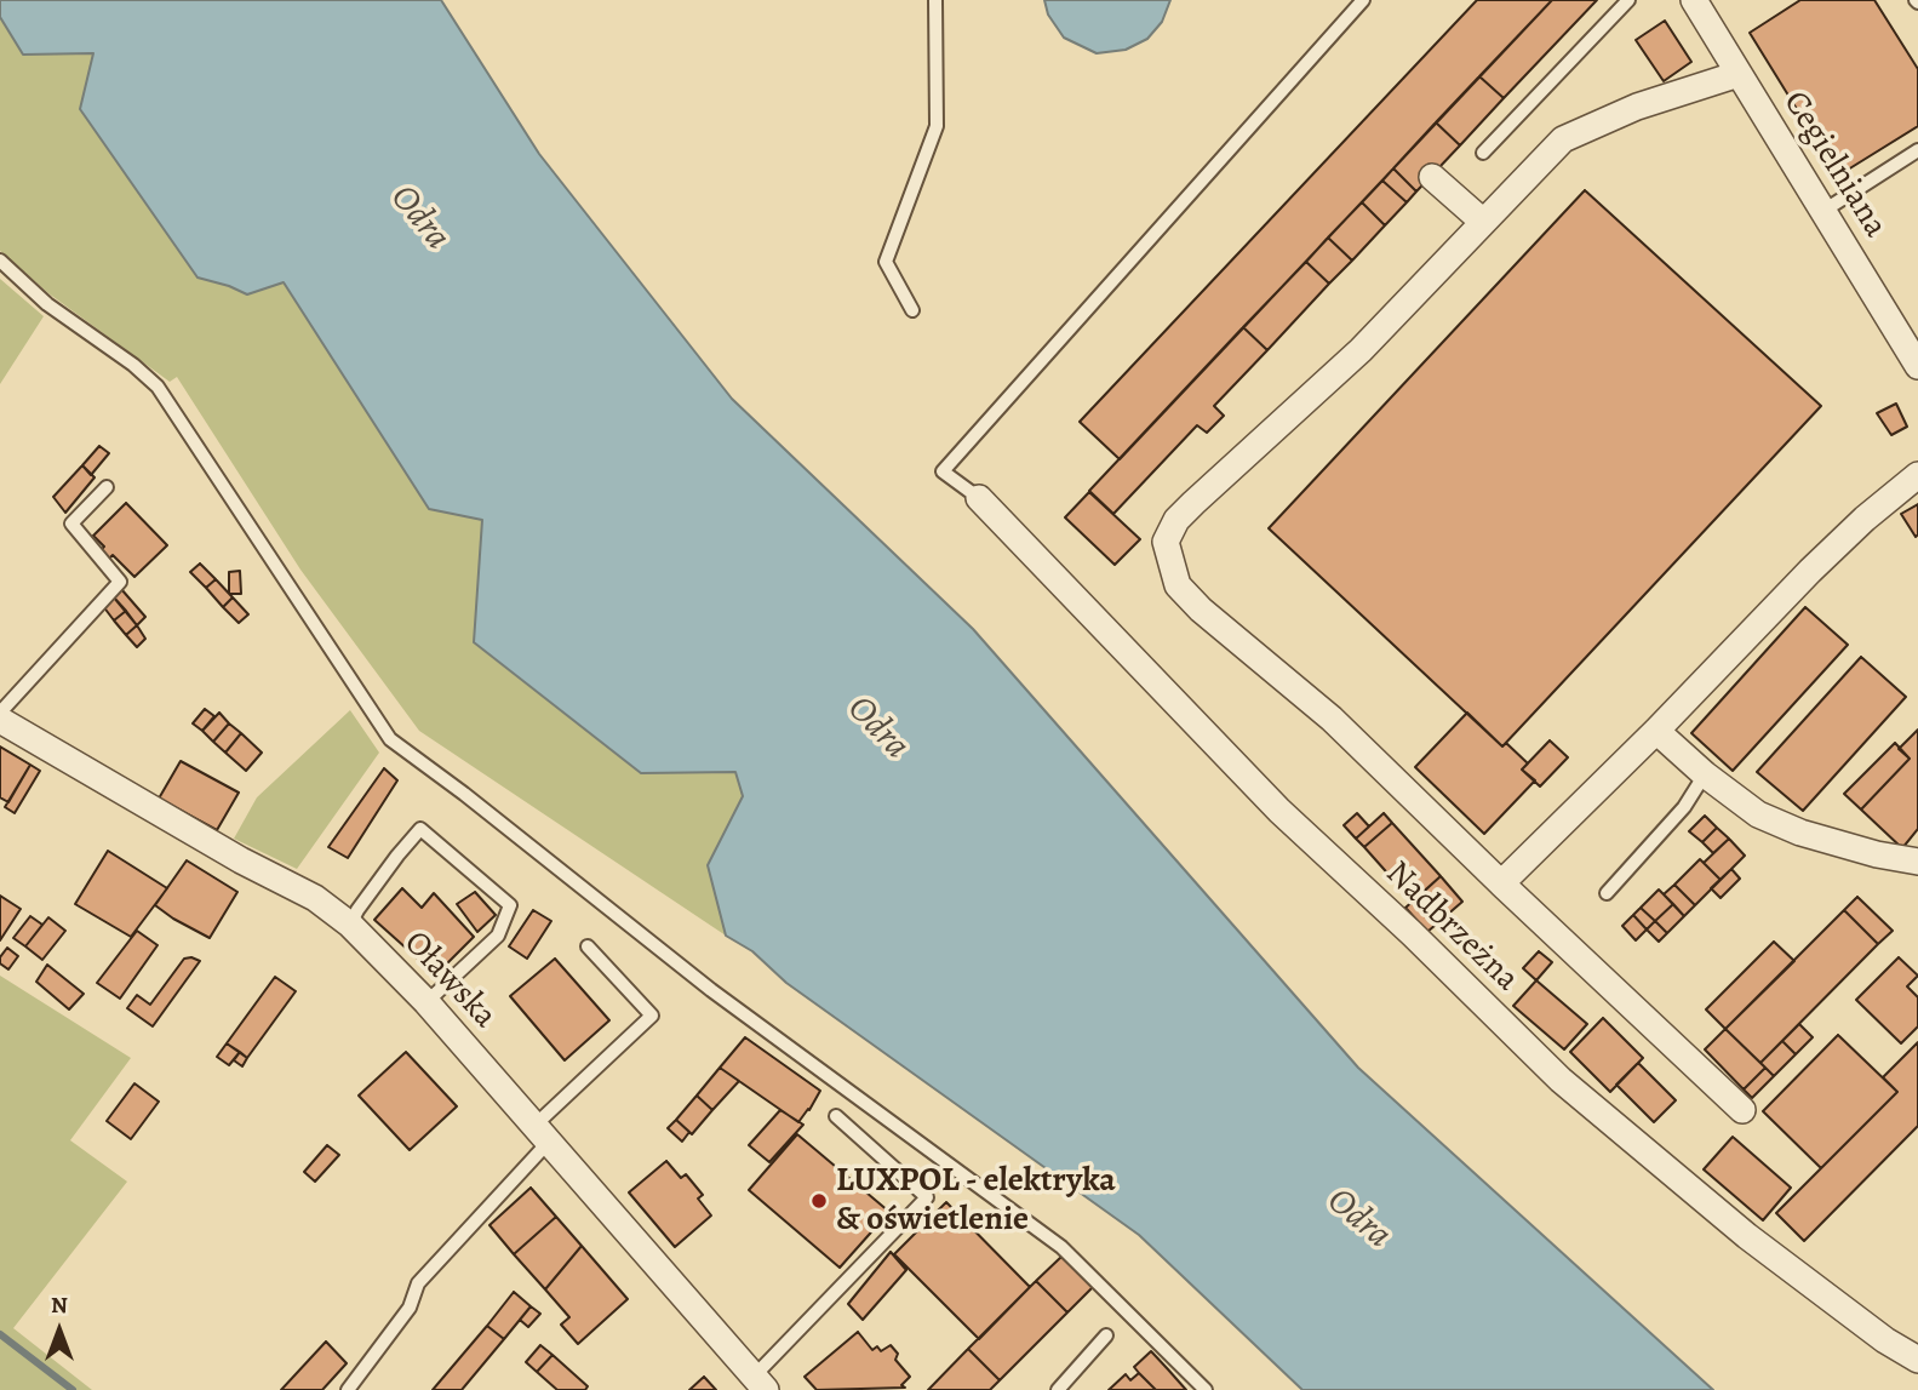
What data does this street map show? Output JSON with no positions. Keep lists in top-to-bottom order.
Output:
{
  "streets": {
    "street": ["Cegielniana", "Nadbrzeżna", "Oławska"]
  },
  "water": ["Odra"],
  "places": ["LUXPOL - elektryka & oświetlenie"],
  "north": "top"
}
